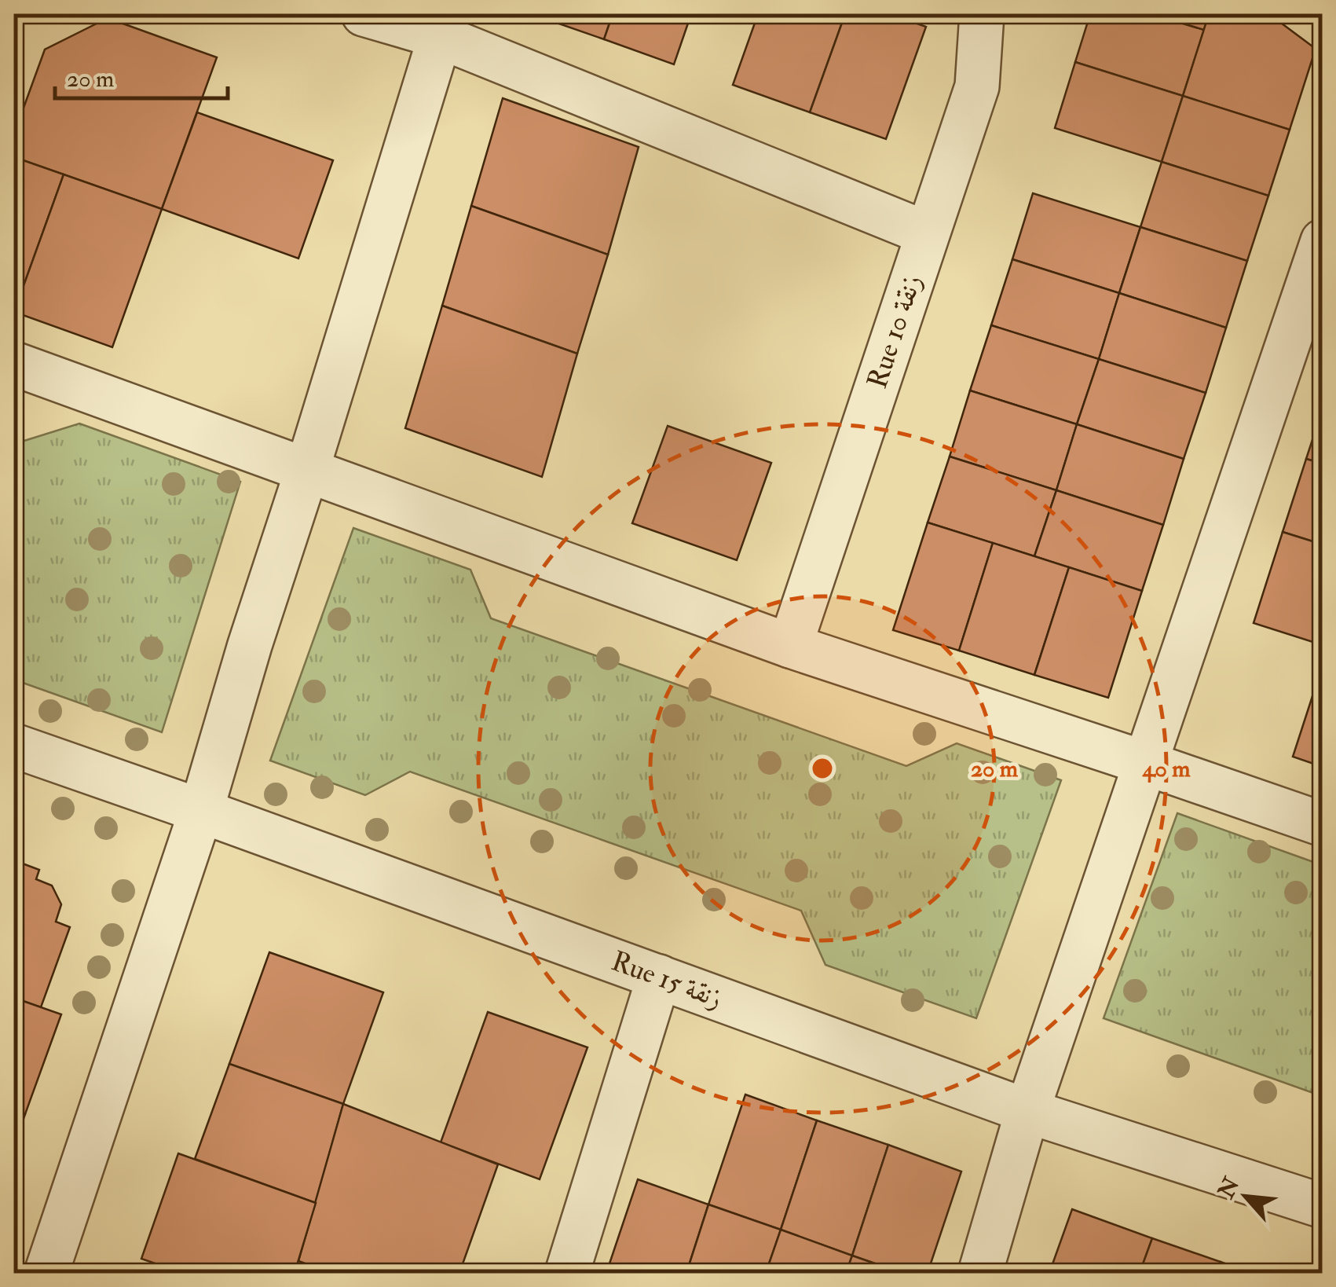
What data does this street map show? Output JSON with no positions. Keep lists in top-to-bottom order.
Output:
{
  "streets": {
    "street": ["Rue 10 زنقة", "Rue 15 زنقة"]
  },
  "scale_bar": "20 m",
  "north": "top left",
  "rings": ["20 m", "40 m"]
}
